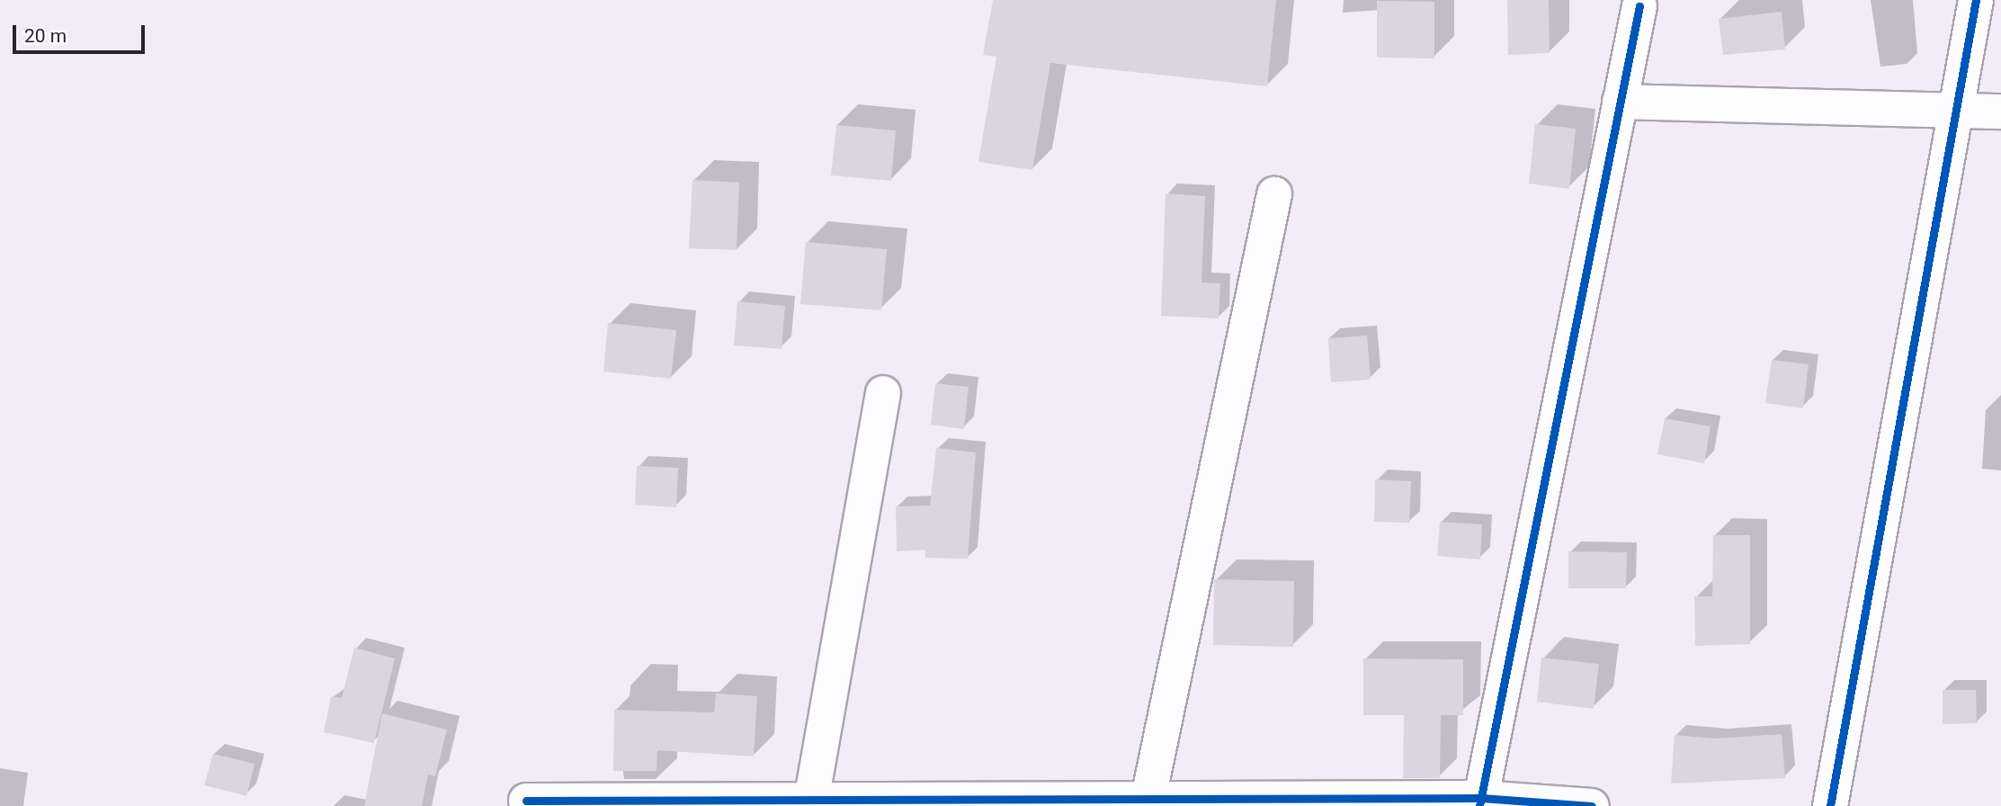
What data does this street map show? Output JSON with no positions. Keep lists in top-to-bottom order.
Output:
{
  "scale_bar": "20 m"
}
